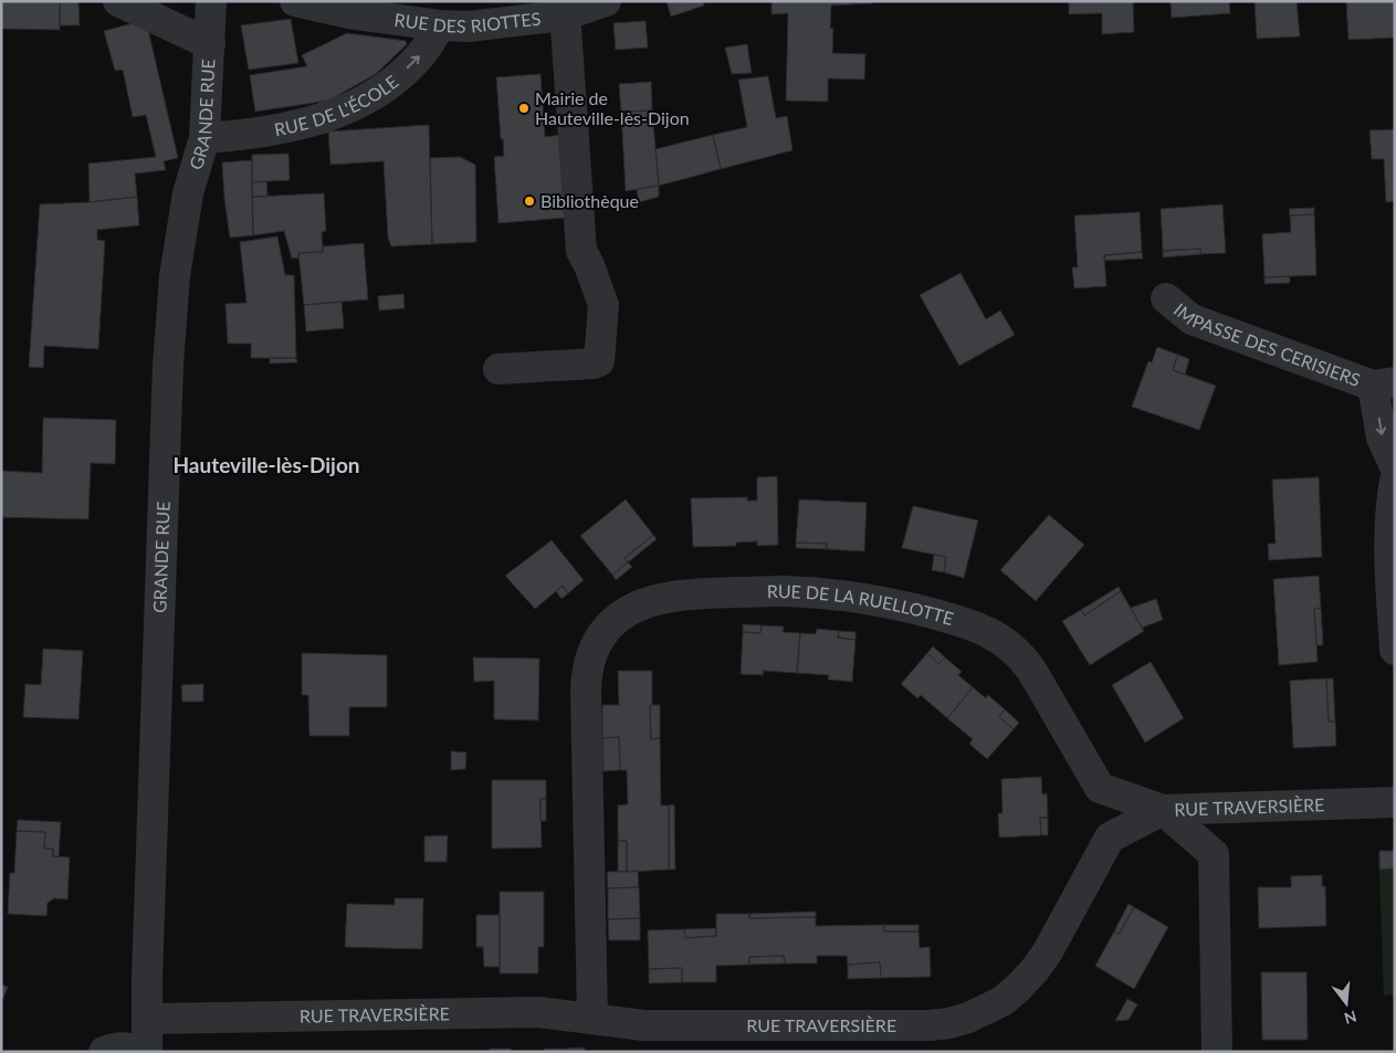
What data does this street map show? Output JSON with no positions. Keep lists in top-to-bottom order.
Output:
{
  "streets": {
    "street": [
      "RUE DES RIOTTES",
      "RUE DE L'ÉCOLE",
      "GRANDE RUE",
      "IMPASSE DES CERISIERS",
      "RUE DE LA RUELLOTTE",
      "RUE TRAVERSIÈRE"
    ]
  },
  "crossings": [
    ["RUE DES RIOTTES", "RUE DE L'ÉCOLE"],
    ["RUE DE L'ÉCOLE", "GRANDE RUE"],
    ["GRANDE RUE", "RUE TRAVERSIÈRE"],
    ["RUE DE LA RUELLOTTE", "RUE TRAVERSIÈRE"]
  ],
  "one_way": ["RUE DE L'ÉCOLE"],
  "districts": ["Hauteville-lès-Dijon"],
  "places": ["Mairie de Hauteville-lès-Dijon", "Bibliothèque"],
  "north": "bottom"
}
